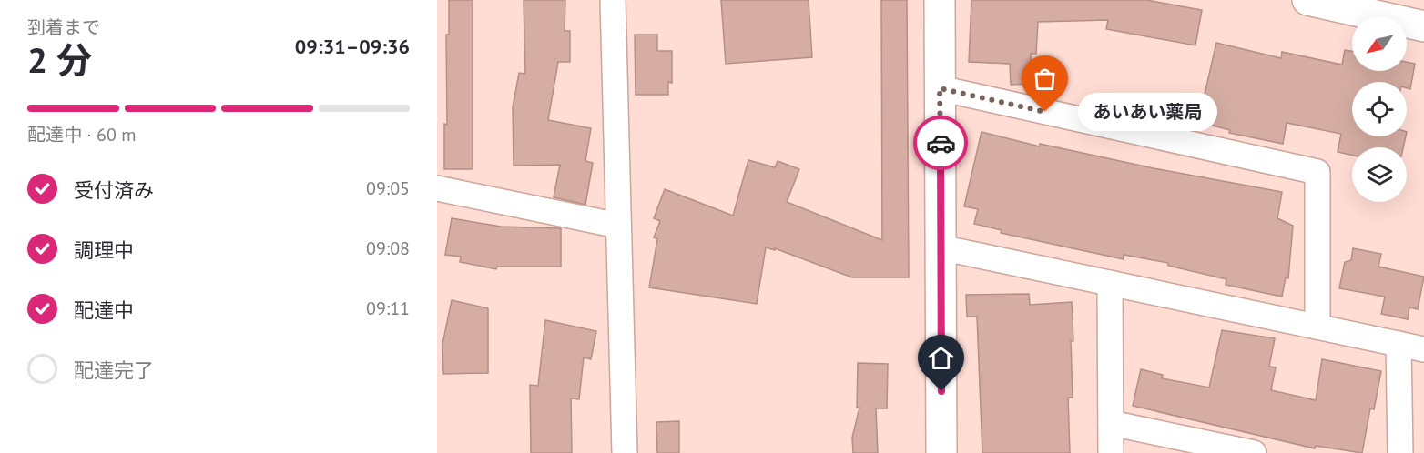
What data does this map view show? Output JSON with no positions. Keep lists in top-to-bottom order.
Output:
{
  "places": ["あいあい薬局"],
  "north": "bottom left",
  "page": {
    "heading": ["2 分", "到着まで", "09:31–09:36"],
    "bar": "配達中 · 60 m",
    "bubble": "あいあい薬局",
    "list": [
      ["受付済み", "09:05"],
      ["調理中", "09:08"],
      ["配達中", "09:11"],
      "配達完了"
    ]
  }
}
